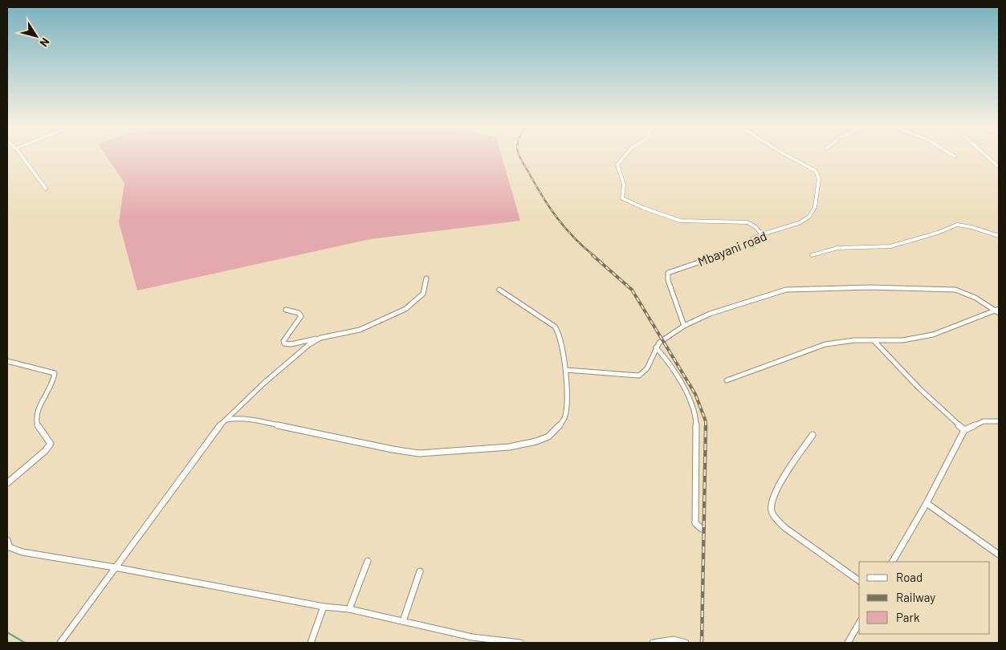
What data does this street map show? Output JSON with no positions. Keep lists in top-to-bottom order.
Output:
{
  "streets": {
    "street": ["Mbayani road"]
  },
  "legend": ["Road", "Railway", "Park"],
  "north": "bottom right"
}
